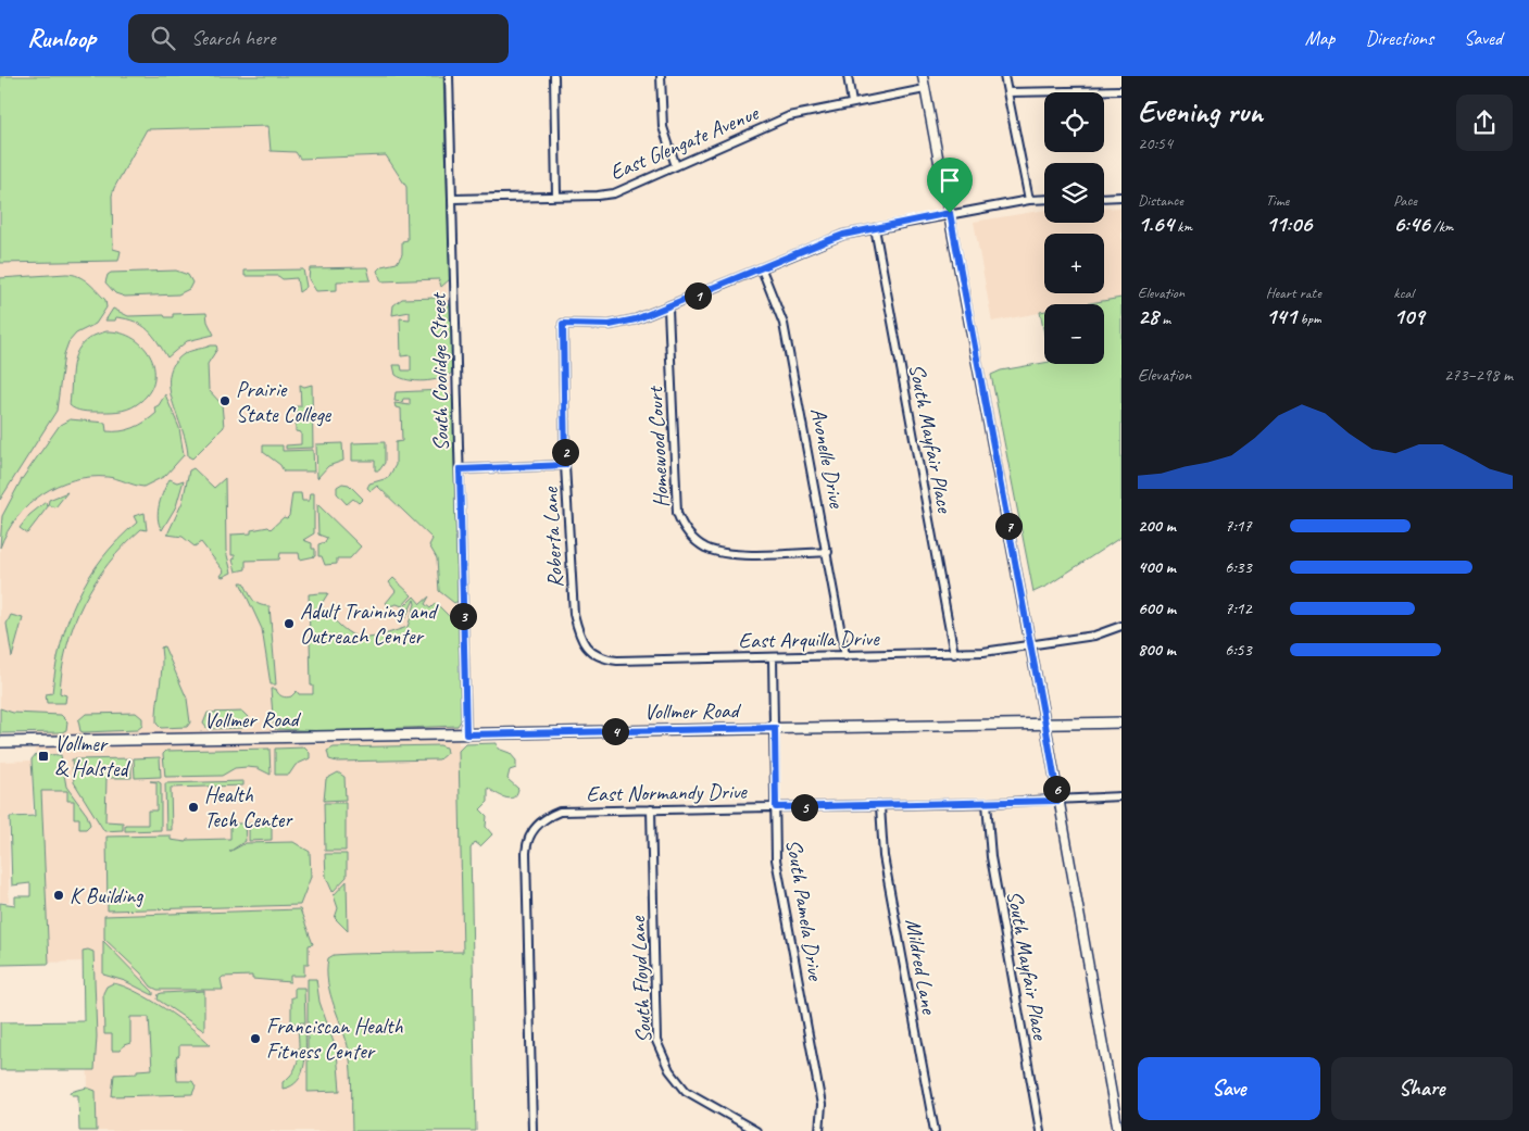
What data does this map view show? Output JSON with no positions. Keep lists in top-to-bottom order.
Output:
{
  "streets": {
    "main road": ["Vollmer Road"],
    "street": [
      "East Glengate Avenue",
      "South Coolidge Street",
      "South Mayfair Place",
      "Homewood Court",
      "Avonelle Drive",
      "Roberta Lane",
      "East Arquilla Drive",
      "East Normandy Drive",
      "South Pamela Drive",
      "Mildred Lane",
      "South Floyd Lane"
    ]
  },
  "crossings": [
    ["East Glengate Avenue", "South Coolidge Street"],
    ["South Coolidge Street", "Vollmer Road"],
    ["South Mayfair Place", "East Arquilla Drive"],
    ["South Mayfair Place", "East Normandy Drive"],
    ["Homewood Court", "Avonelle Drive"],
    ["Homewood Court", "Roberta Lane"],
    ["Avonelle Drive", "East Arquilla Drive"],
    ["Roberta Lane", "East Arquilla Drive"],
    ["East Arquilla Drive", "South Pamela Drive"],
    ["Vollmer Road", "South Pamela Drive"],
    ["East Normandy Drive", "South Pamela Drive"],
    ["East Normandy Drive", "Mildred Lane"],
    ["East Normandy Drive", "South Floyd Lane"]
  ],
  "places": {
    "other": [
      "Prairie State College",
      "Adult Training and Outreach Center",
      "Health Tech Center",
      "K Building",
      "Franciscan Health Fitness Center"
    ],
    "transit": ["Vollmer & Halsted"]
  },
  "page": {
    "header": "Runloop",
    "search": "Search here",
    "nav": ["Map", "Directions", "Saved"],
    "heading": ["Evening run", "20:54"],
    "map_buttons": ["+", "−"],
    "stats": [
      ["Distance", "1.64 km"],
      ["Time", "11:06"],
      ["Pace", "6:46 /km"],
      ["Elevation", "28 m"],
      ["Heart rate", "141 bpm"],
      ["kcal", "109"]
    ],
    "pins": [
      "1",
      "2",
      "7",
      "3",
      "4",
      "6",
      "5"
    ],
    "chart": ["Elevation", "273–298 m"],
    "list": [
      {
        "name": "200 m",
        "note": "7:17"
      },
      {
        "name": "400 m",
        "note": "6:33"
      },
      {
        "name": "600 m",
        "note": "7:12"
      },
      {
        "name": "800 m",
        "note": "6:53"
      }
    ],
    "buttons": ["Save", "Share"]
  }
}
